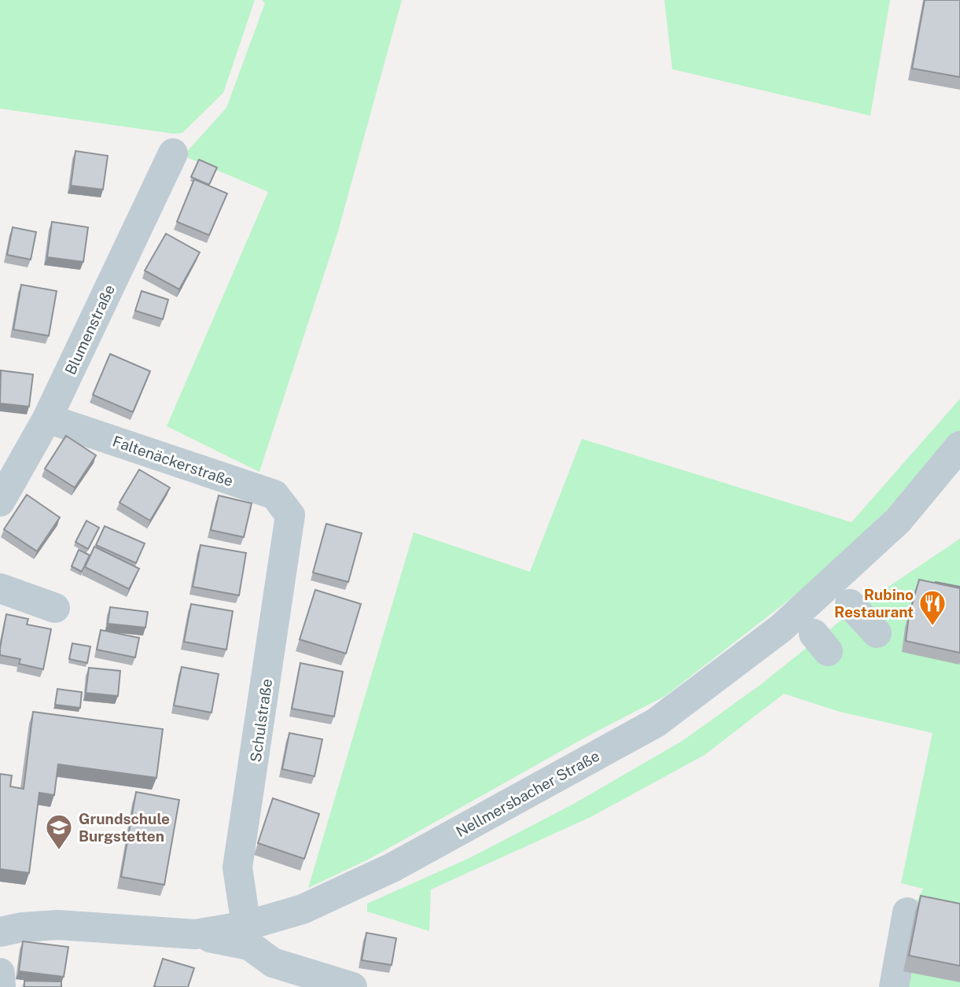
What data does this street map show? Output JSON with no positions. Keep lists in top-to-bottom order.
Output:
{
  "streets": {
    "street": [
      "Blumenstraße",
      "Faltenäckerstraße",
      "Schulstraße",
      "Nellmersbacher Straße"
    ]
  },
  "crossings": [
    ["Blumenstraße", "Faltenäckerstraße"],
    ["Faltenäckerstraße", "Schulstraße"],
    ["Schulstraße", "Nellmersbacher Straße"]
  ],
  "places": {
    "restaurant": ["Rubino Restaurant"],
    "school or university": ["Grundschule Burgstetten"]
  }
}
